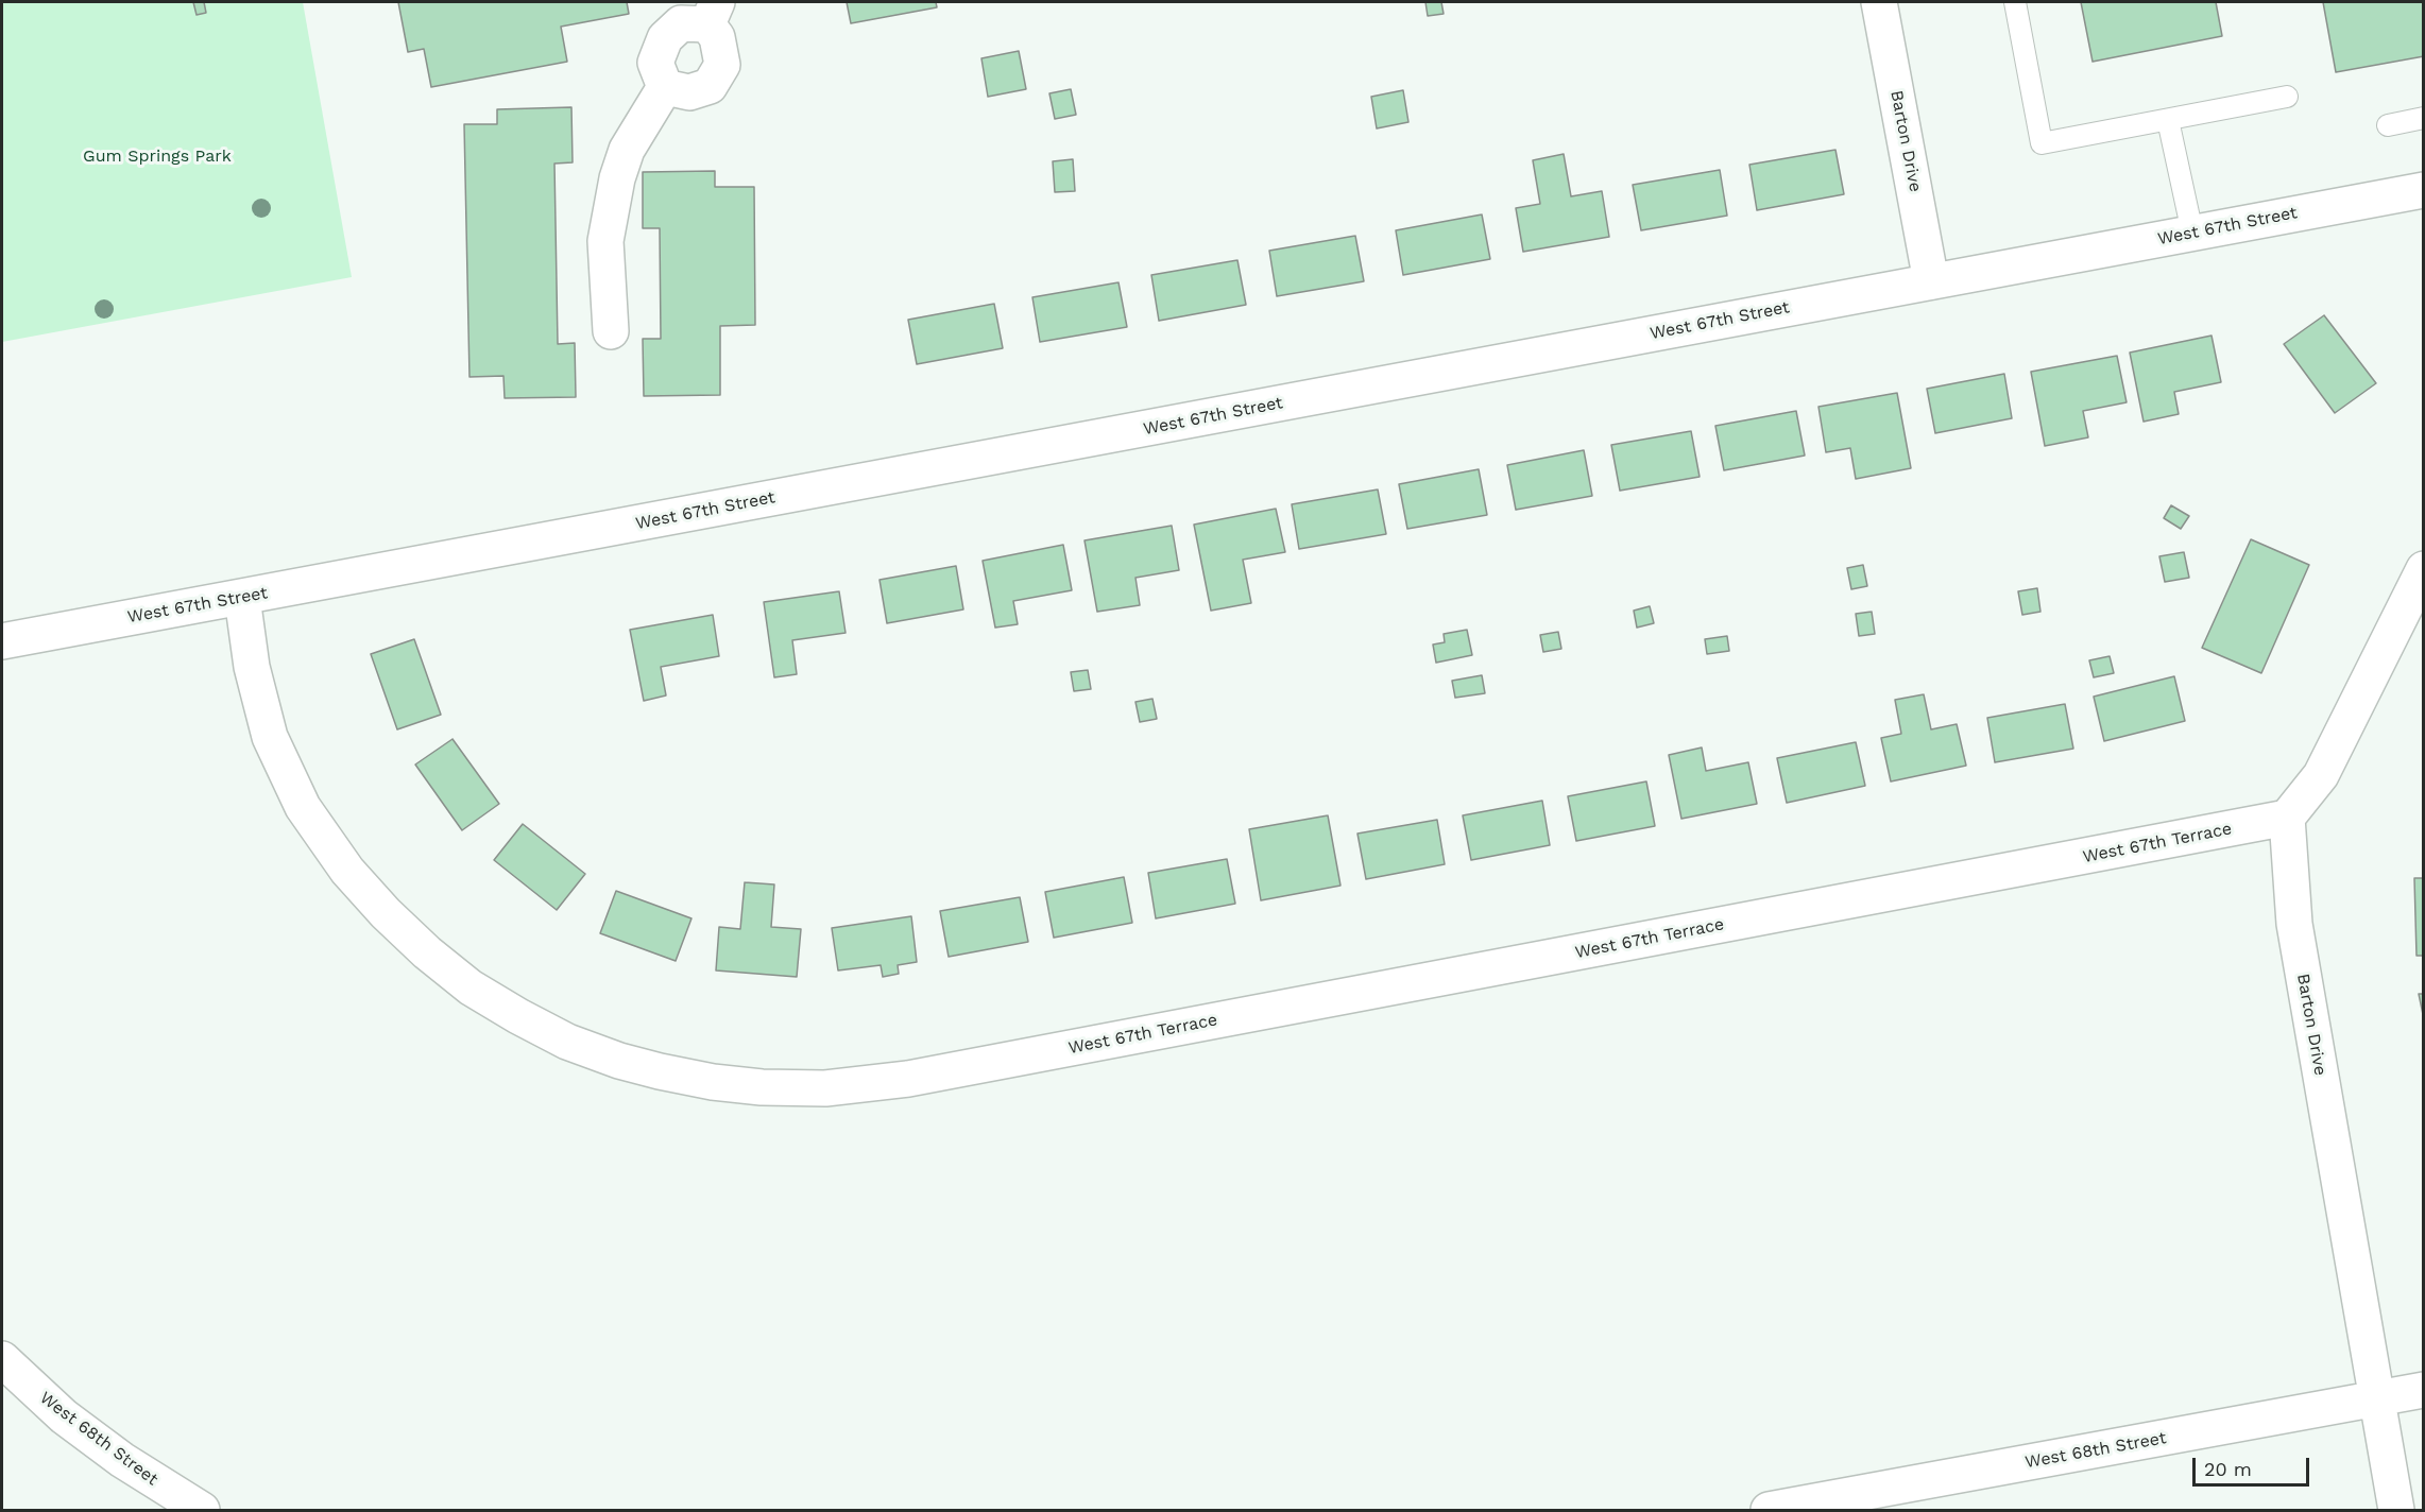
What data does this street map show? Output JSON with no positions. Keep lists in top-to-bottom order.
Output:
{
  "streets": {
    "street": [
      "Barton Drive",
      "West 67th Street",
      "West 67th Terrace",
      "West 68th Street"
    ]
  },
  "crossings": [
    ["Barton Drive", "West 67th Street"],
    ["Barton Drive", "West 67th Terrace"],
    ["Barton Drive", "West 68th Street"],
    ["West 67th Street", "West 67th Terrace"]
  ],
  "parks": ["Gum Springs Park"],
  "scale_bar": "20 m"
}
